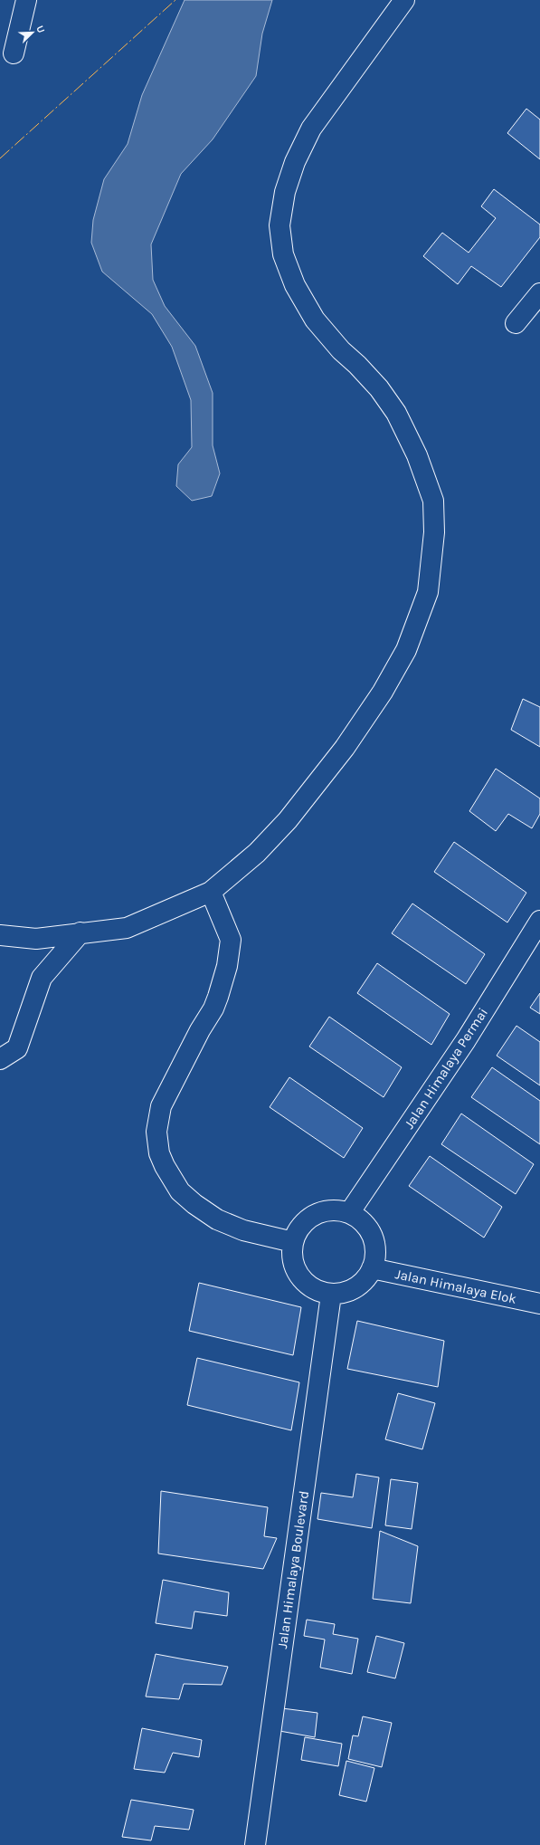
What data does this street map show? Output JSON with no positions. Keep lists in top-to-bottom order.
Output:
{
  "streets": {
    "street": ["Jalan Himalaya Permai", "Jalan Himalaya Elok", "Jalan Himalaya Boulevard"]
  },
  "crossings": [
    ["Jalan Himalaya Permai", "Jalan Himalaya Elok"],
    ["Jalan Himalaya Permai", "Jalan Himalaya Boulevard"],
    ["Jalan Himalaya Elok", "Jalan Himalaya Boulevard"]
  ],
  "north": "top right"
}
